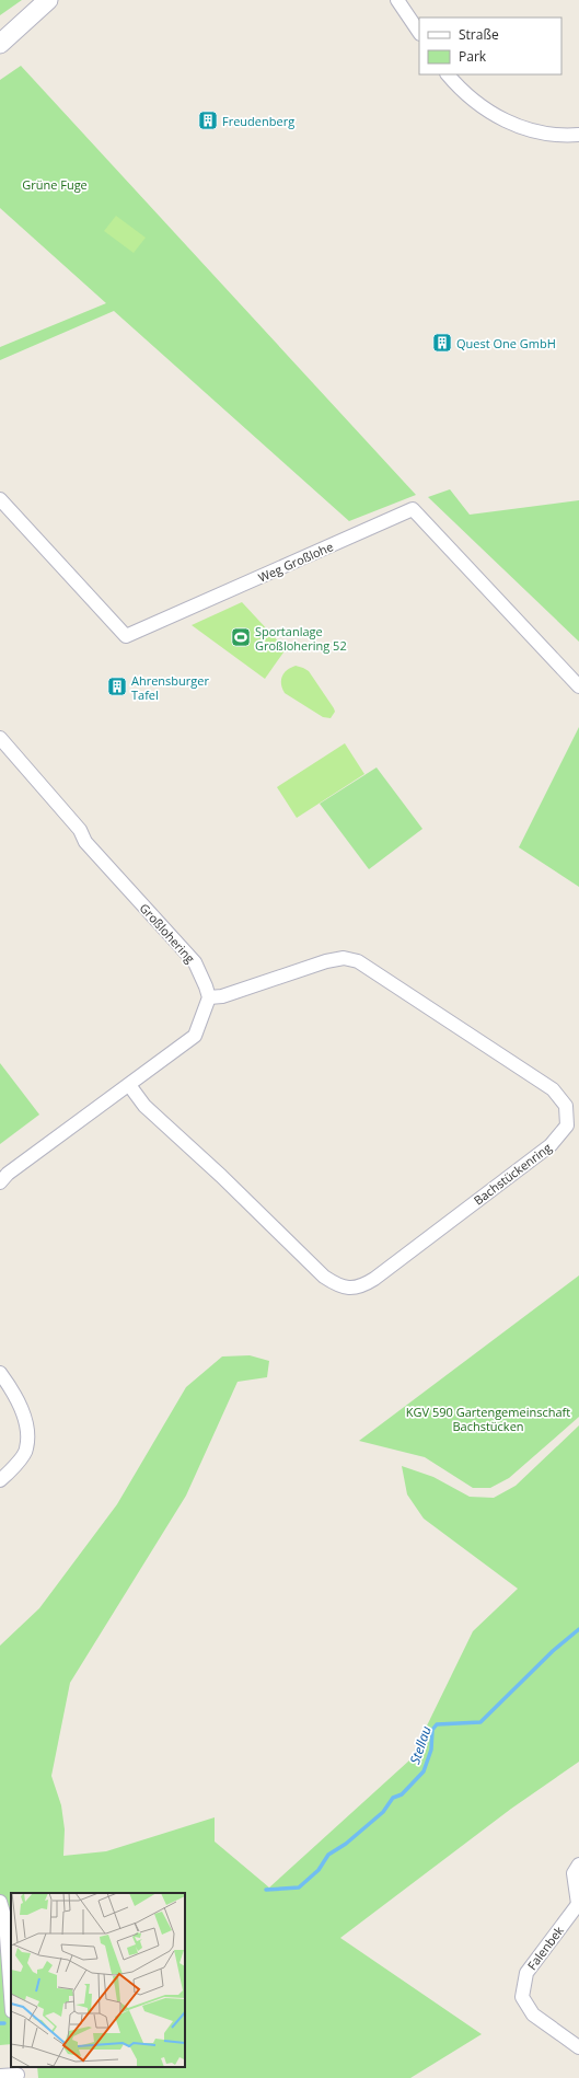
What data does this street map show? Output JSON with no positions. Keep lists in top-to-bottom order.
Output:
{
  "streets": {
    "street": [
      "Weg Großlohe",
      "Großlohering",
      "Bachstückenring",
      "Falenbek"
    ]
  },
  "crossings": [
    ["Großlohering", "Bachstückenring"]
  ],
  "water": ["Stellau"],
  "parks": ["Grüne Fuge", "KGV 590 Gartengemeinschaft Bachstücken"],
  "places": {
    "building": ["Freudenberg", "Quest One GmbH", "Ahrensburger Tafel"],
    "sports": ["Sportanlage Großlohering 52"]
  },
  "legend": ["Straße", "Park"]
}
